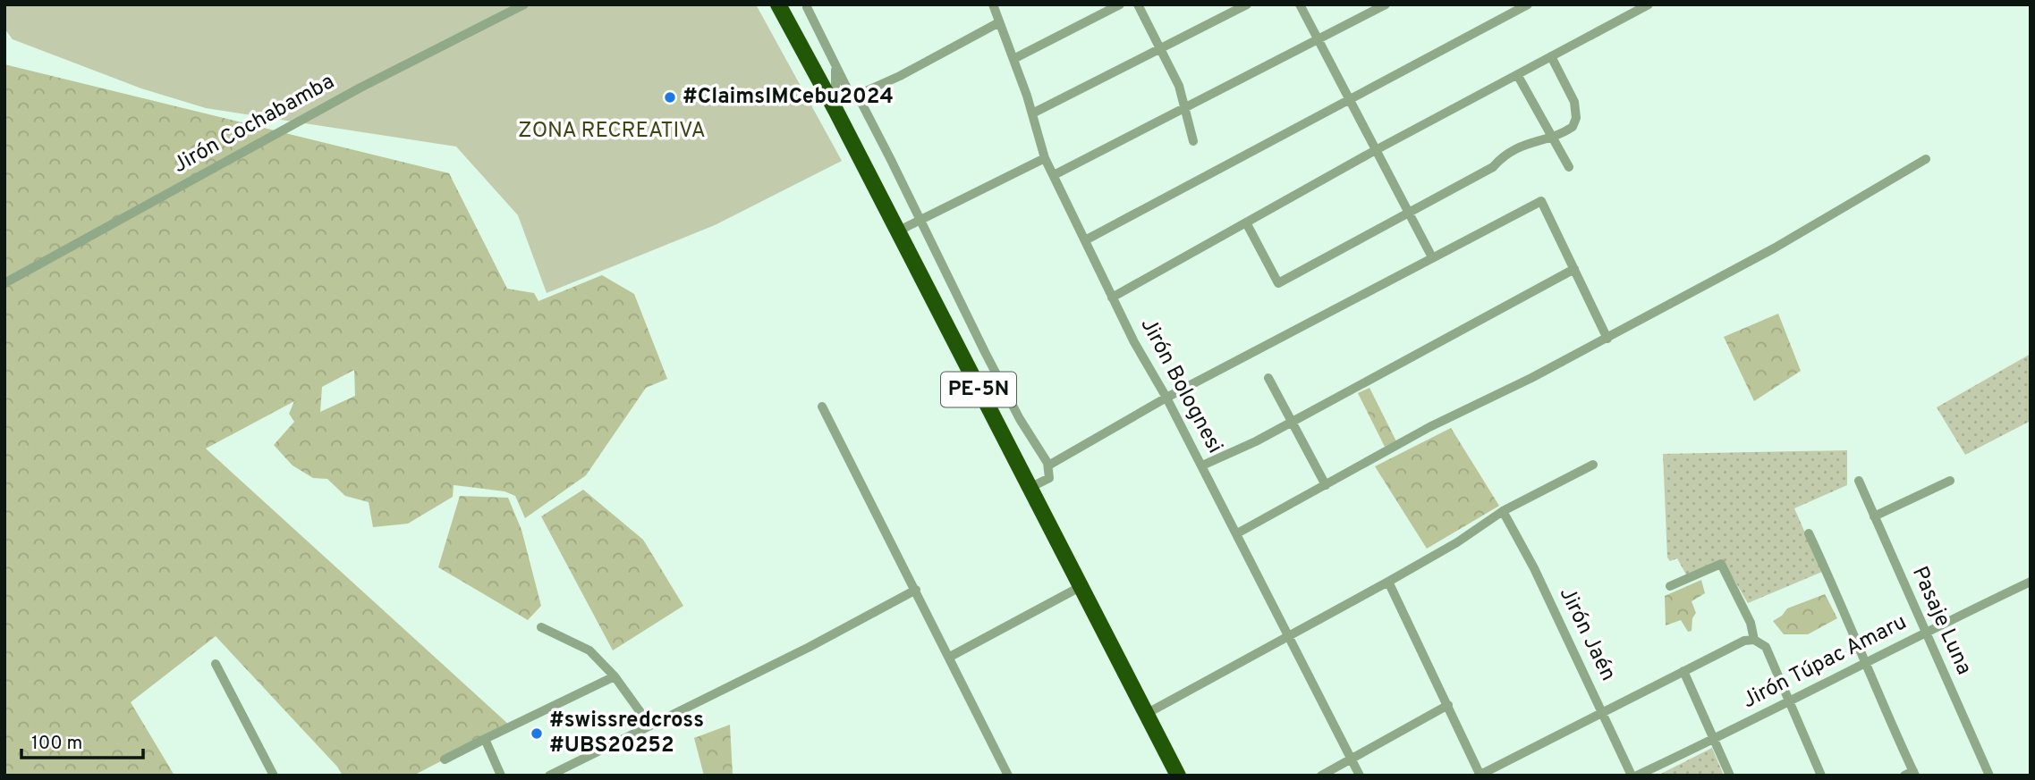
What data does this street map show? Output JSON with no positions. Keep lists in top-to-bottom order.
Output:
{
  "streets": {
    "highway": ["PE-5N"],
    "street": [
      "Jirón Cochabamba",
      "Jirón Bolognesi",
      "Pasaje Luna",
      "Jirón Jaén",
      "Jirón Túpac Amaru"
    ]
  },
  "crossings": [
    ["Pasaje Luna", "Jirón Túpac Amaru"],
    ["Jirón Jaén", "Jirón Túpac Amaru"]
  ],
  "parks": ["ZONA RECREATIVA"],
  "places": ["#ClaimsIMCebu2024", "#swissredcross #UBS20252"],
  "scale_bar": "100 m"
}
